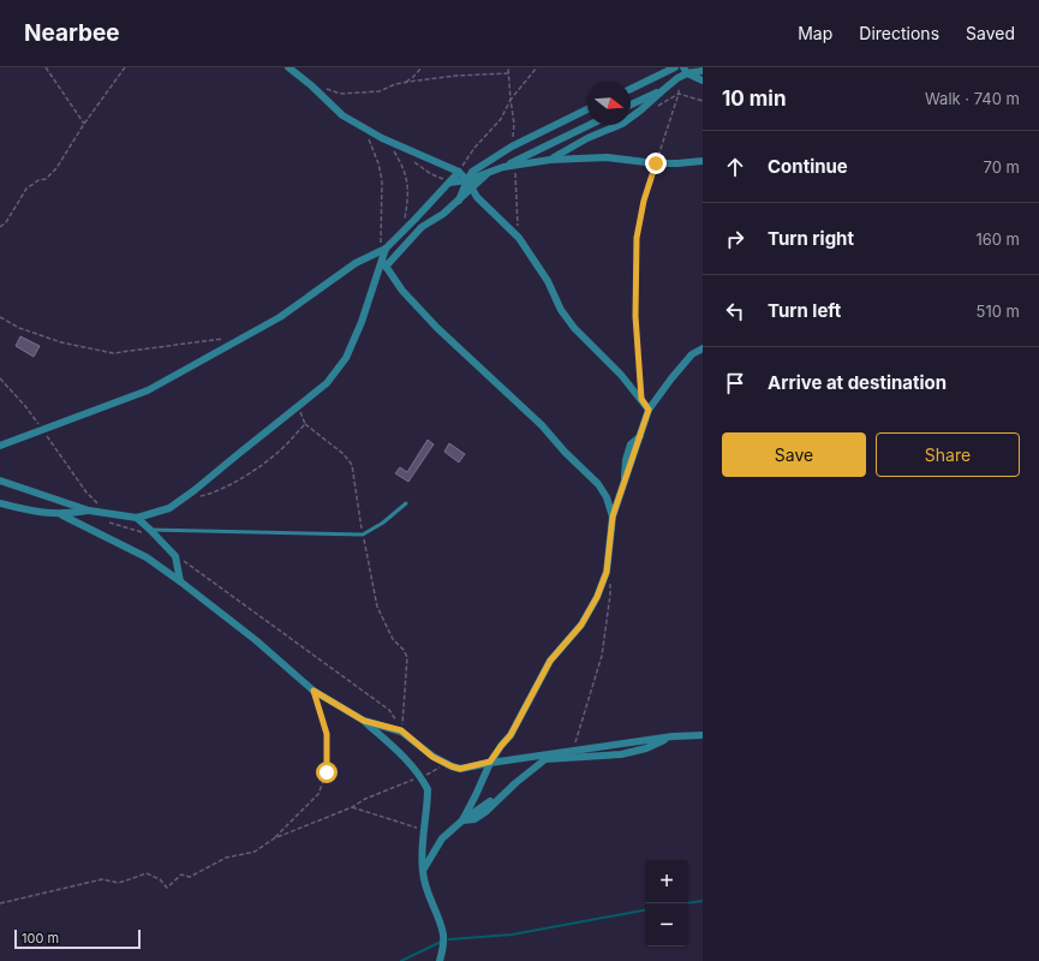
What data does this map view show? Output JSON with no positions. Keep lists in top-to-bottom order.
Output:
{
  "scale_bar": "100 m",
  "north": "right",
  "page": {
    "header": "Nearbee",
    "nav": ["Map", "Directions", "Saved"],
    "heading": ["10 min", "Walk · 740 m"],
    "list": [
      ["Continue", "70 m"],
      ["Turn right", "160 m"],
      ["Turn left", "510 m"],
      "Arrive at destination"
    ],
    "buttons": ["Save", "Share"],
    "map_buttons": ["+", "−"],
    "scale": "100 m"
  }
}
